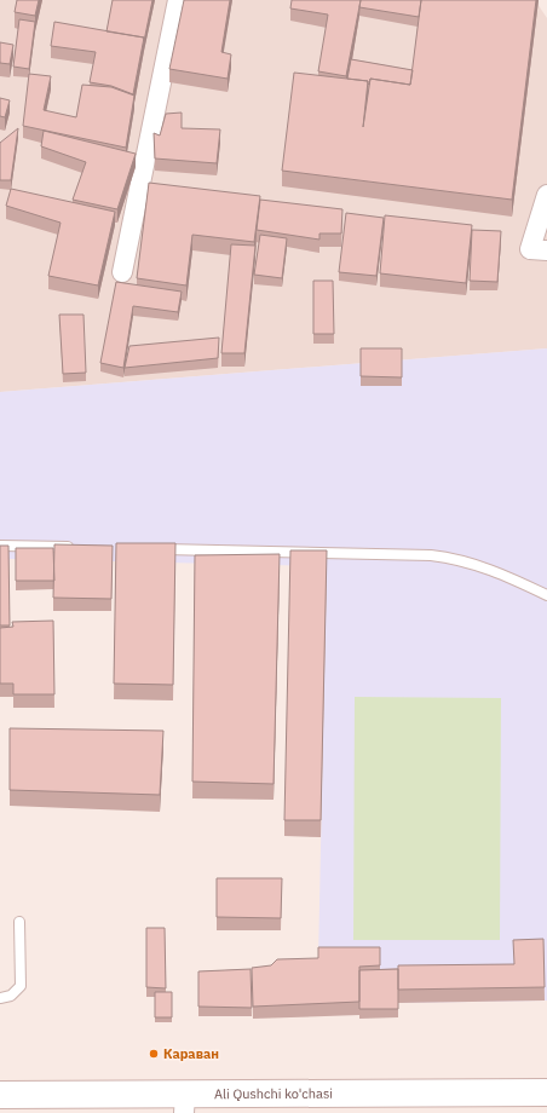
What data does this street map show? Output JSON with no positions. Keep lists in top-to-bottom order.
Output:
{
  "streets": {
    "main road": ["Ali Qushchi ko'chasi"]
  },
  "places": ["Караван"]
}
